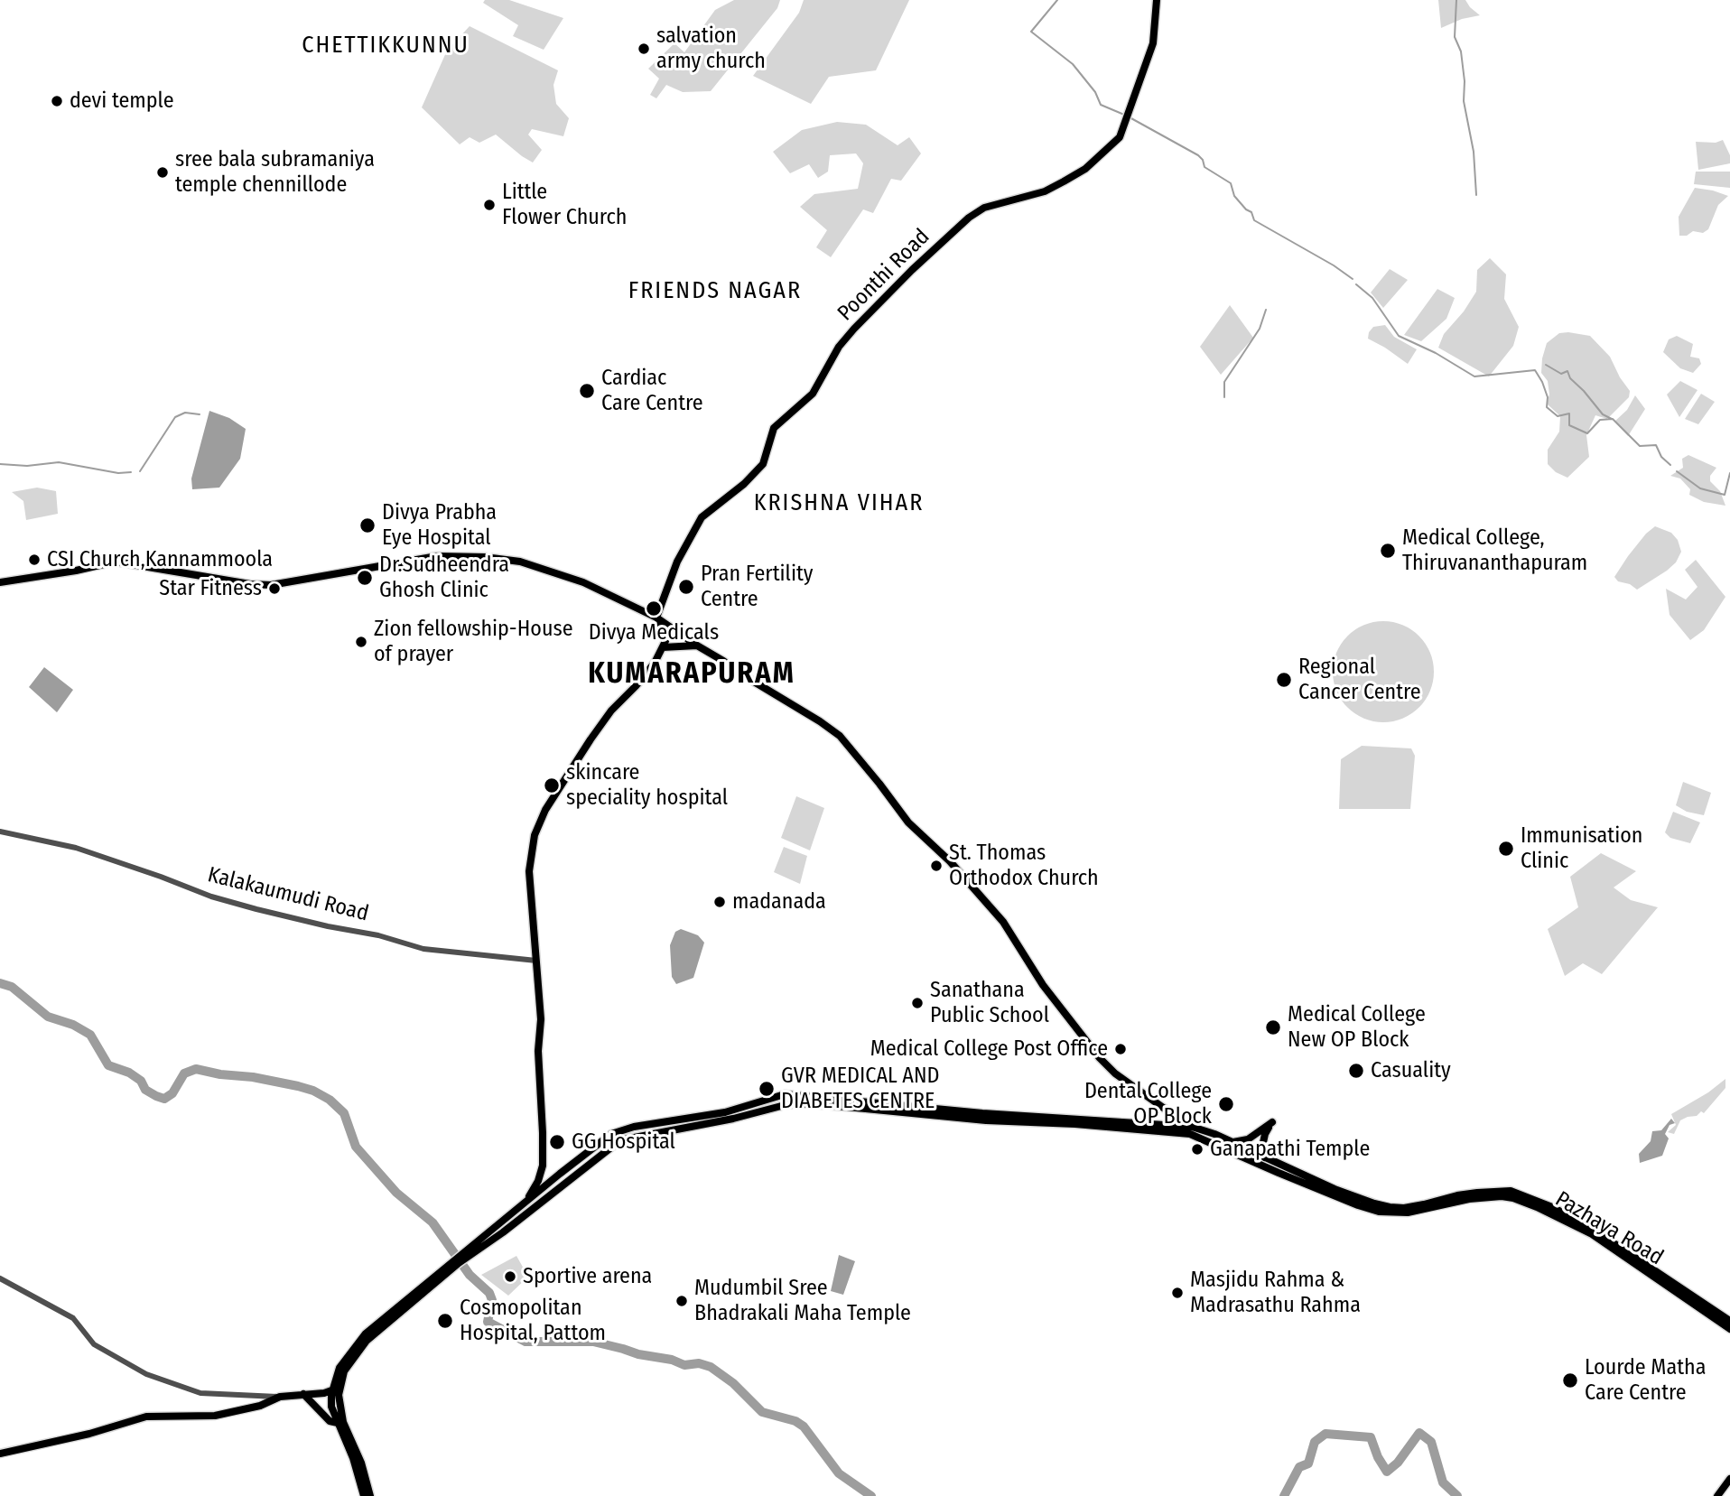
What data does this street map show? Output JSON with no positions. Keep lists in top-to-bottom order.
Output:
{
  "streets": {
    "main road": ["Poonthi Road", "Pazhaya Road"],
    "street": ["Kalakaumudi Road"]
  },
  "districts": [
    "CHETTIKKUNNU",
    "FRIENDS NAGAR",
    "KRISHNA VIHAR",
    "KUMARAPURAM"
  ],
  "places": [
    "salvation army church",
    "devi temple",
    "sree bala subramaniya temple chennillode",
    "Little Flower Church",
    "Cardiac Care Centre",
    "Divya Prabha Eye Hospital",
    "Medical College, Thiruvananthapuram",
    "CSI Church,Kannammoola",
    "Dr.Sudheendra Ghosh Clinic",
    "Pran Fertility Centre",
    "Star Fitness",
    "Divya Medicals",
    "Zion fellowship-House of prayer",
    "Regional Cancer Centre",
    "skincare speciality hospital",
    "Immunisation Clinic",
    "St. Thomas Orthodox Church",
    "madanada",
    "Sanathana Public School",
    "Medical College New OP Block",
    "Medical College Post Office",
    "Casuality",
    "GVR MEDICAL AND DIABETES CENTRE",
    "Dental College OP Block",
    "GG Hospital",
    "Ganapathi Temple",
    "Sportive arena",
    "Masjidu Rahma & Madrasathu Rahma",
    "Mudumbil Sree Bhadrakali Maha Temple",
    "Cosmopolitan Hospital, Pattom",
    "Lourde Matha Care Centre"
  ]
}
